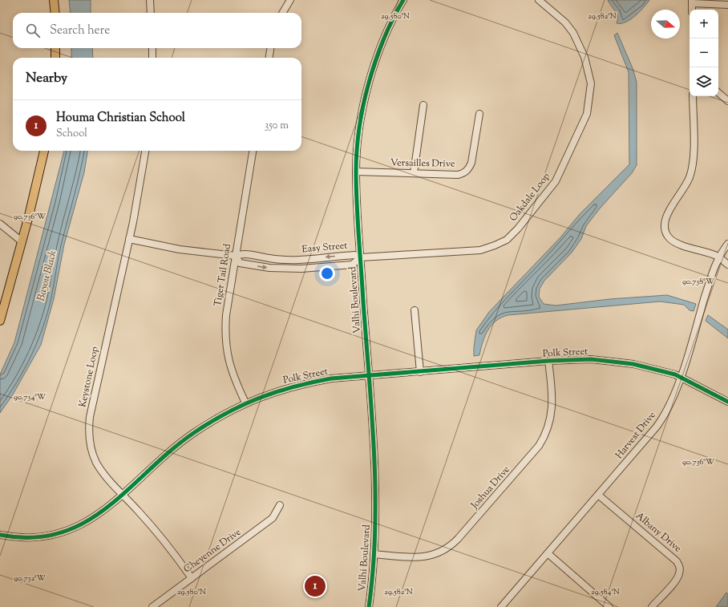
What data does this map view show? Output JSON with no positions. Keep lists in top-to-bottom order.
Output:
{
  "streets": {
    "street": [
      "Versailles Drive",
      "Oakdale Loop",
      "Easy Street",
      "Tiger Tail Road",
      "Valhi Boulevard",
      "Polk Street",
      "Keystone Loop",
      "Harvest Drive",
      "Joshua Drive",
      "Albany Drive",
      "Cheyenne Drive"
    ]
  },
  "crossings": [
    ["Versailles Drive", "Valhi Boulevard"],
    ["Oakdale Loop", "Easy Street"],
    ["Oakdale Loop", "Valhi Boulevard"],
    ["Easy Street", "Tiger Tail Road"],
    ["Easy Street", "Valhi Boulevard"],
    ["Easy Street", "Keystone Loop"],
    ["Tiger Tail Road", "Polk Street"],
    ["Valhi Boulevard", "Polk Street"],
    ["Valhi Boulevard", "Joshua Drive"],
    ["Polk Street", "Keystone Loop"],
    ["Polk Street", "Harvest Drive"],
    ["Polk Street", "Joshua Drive"],
    ["Keystone Loop", "Cheyenne Drive"],
    ["Harvest Drive", "Albany Drive"]
  ],
  "water": ["Bayou Black"],
  "north": "right",
  "page": {
    "map_buttons": ["+", "−"],
    "search": "Search here",
    "heading": "Nearby",
    "list": [
      {
        "mark": "1",
        "name": "Houma Christian School",
        "note": "School",
        "value": "350 m"
      }
    ],
    "pins": "1"
  },
  "coordinates": [
    "29.580°N",
    "29.582°N",
    "90.736°W",
    "90.738°W",
    "90.734°W",
    "90.732°W",
    "29.584°N"
  ]
}
